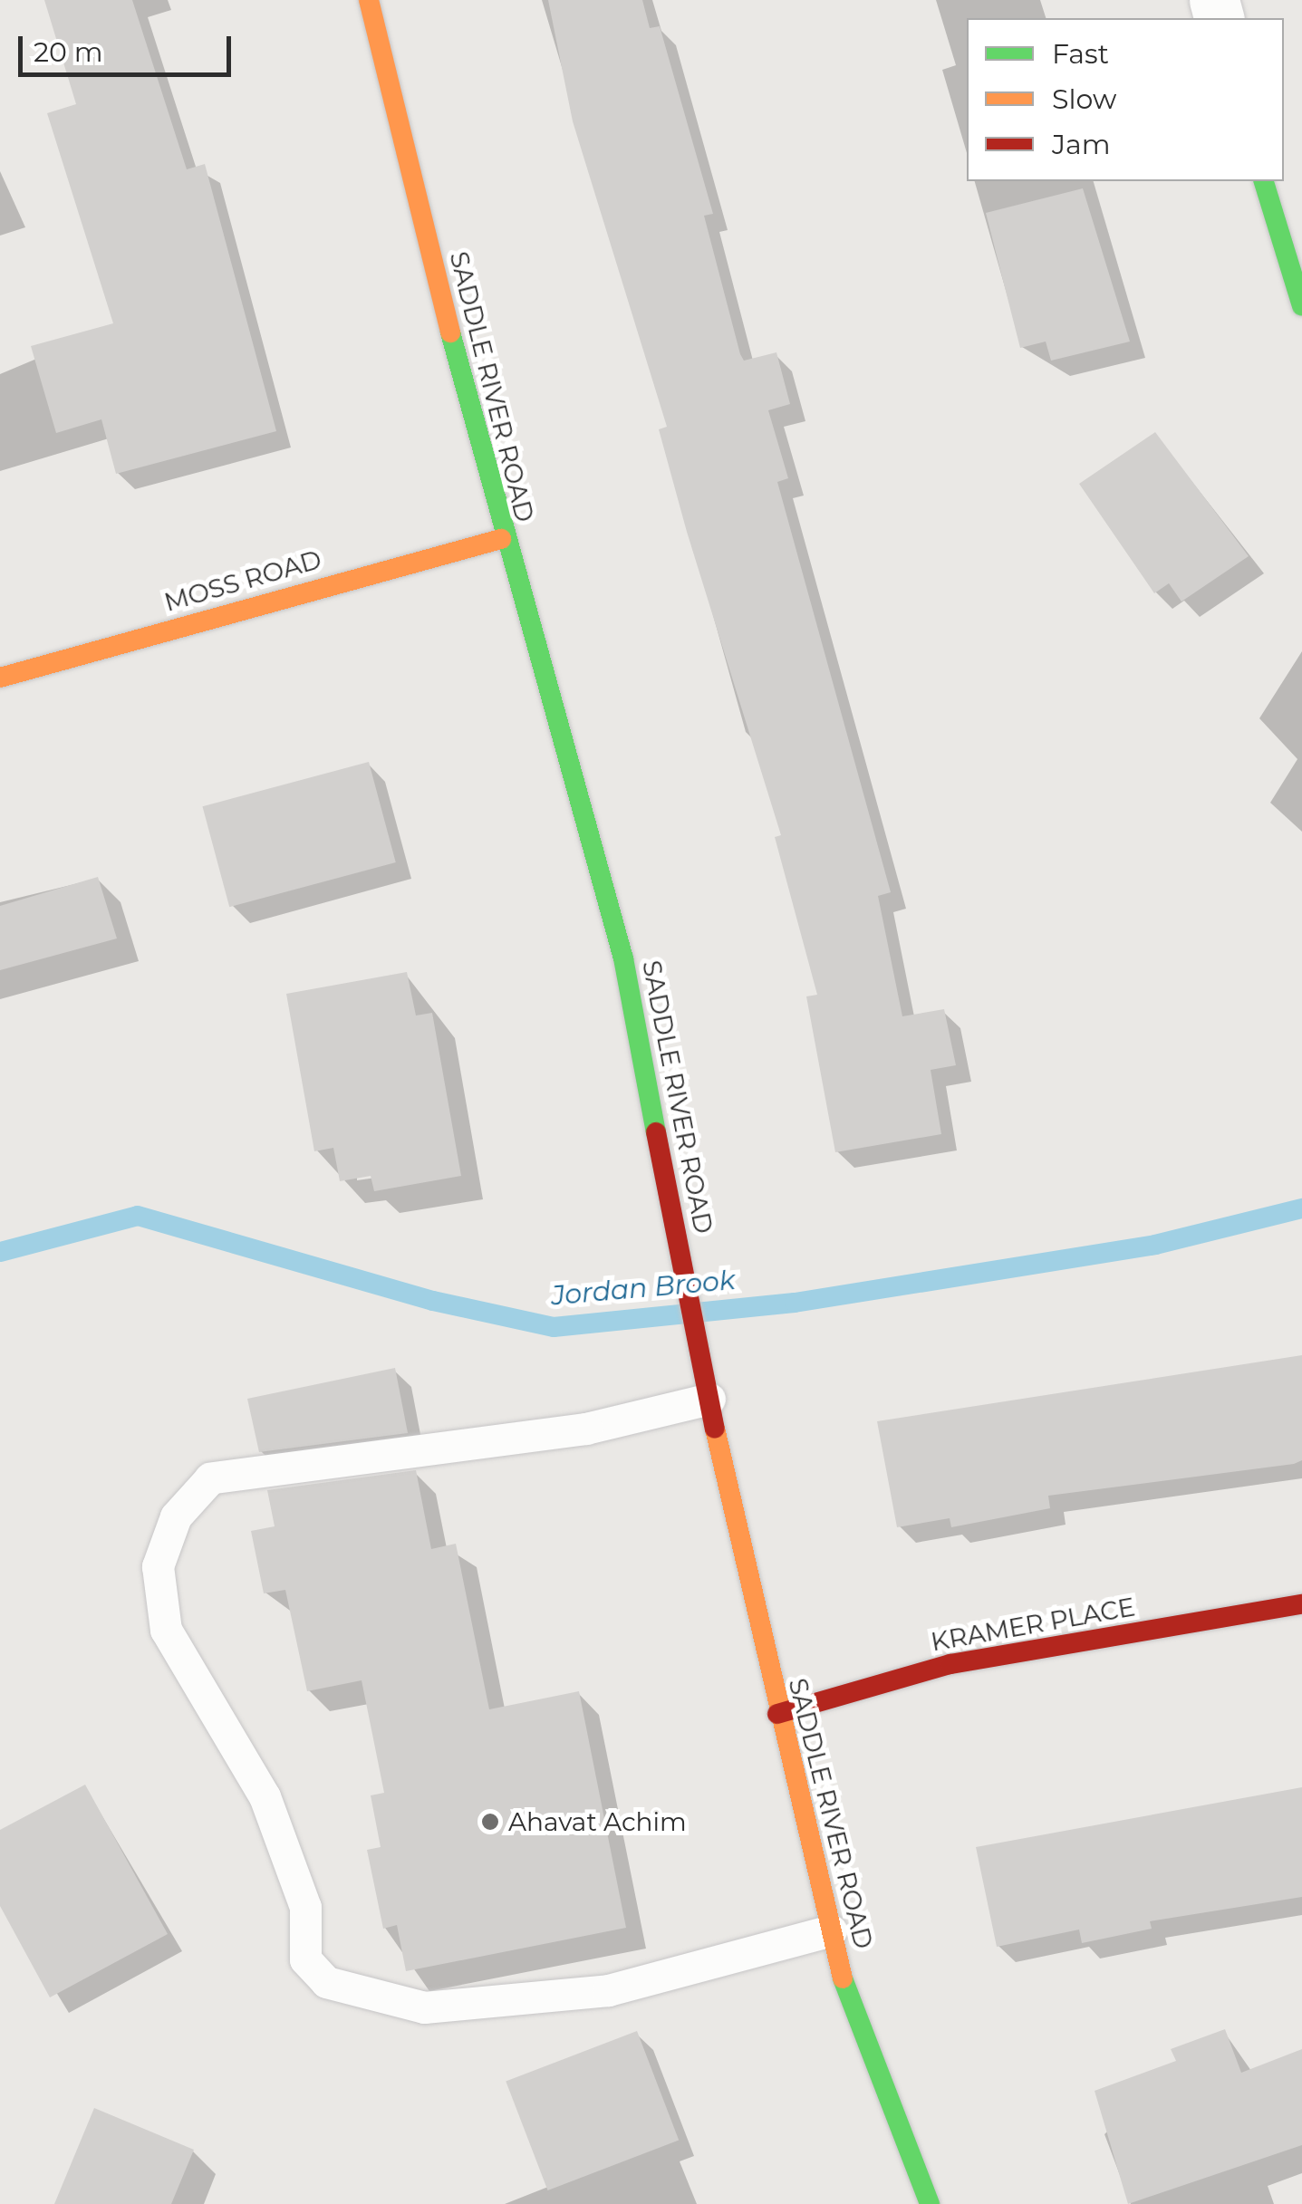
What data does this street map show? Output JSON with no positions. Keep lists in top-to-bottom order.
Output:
{
  "streets": {
    "main road": ["SADDLE RIVER ROAD", "MOSS ROAD", "KRAMER PLACE"]
  },
  "crossings": [
    ["SADDLE RIVER ROAD", "MOSS ROAD"],
    ["SADDLE RIVER ROAD", "KRAMER PLACE"]
  ],
  "water": ["Jordan Brook"],
  "places": ["Ahavat Achim"],
  "legend": ["Fast", "Slow", "Jam"],
  "scale_bar": "20 m"
}
